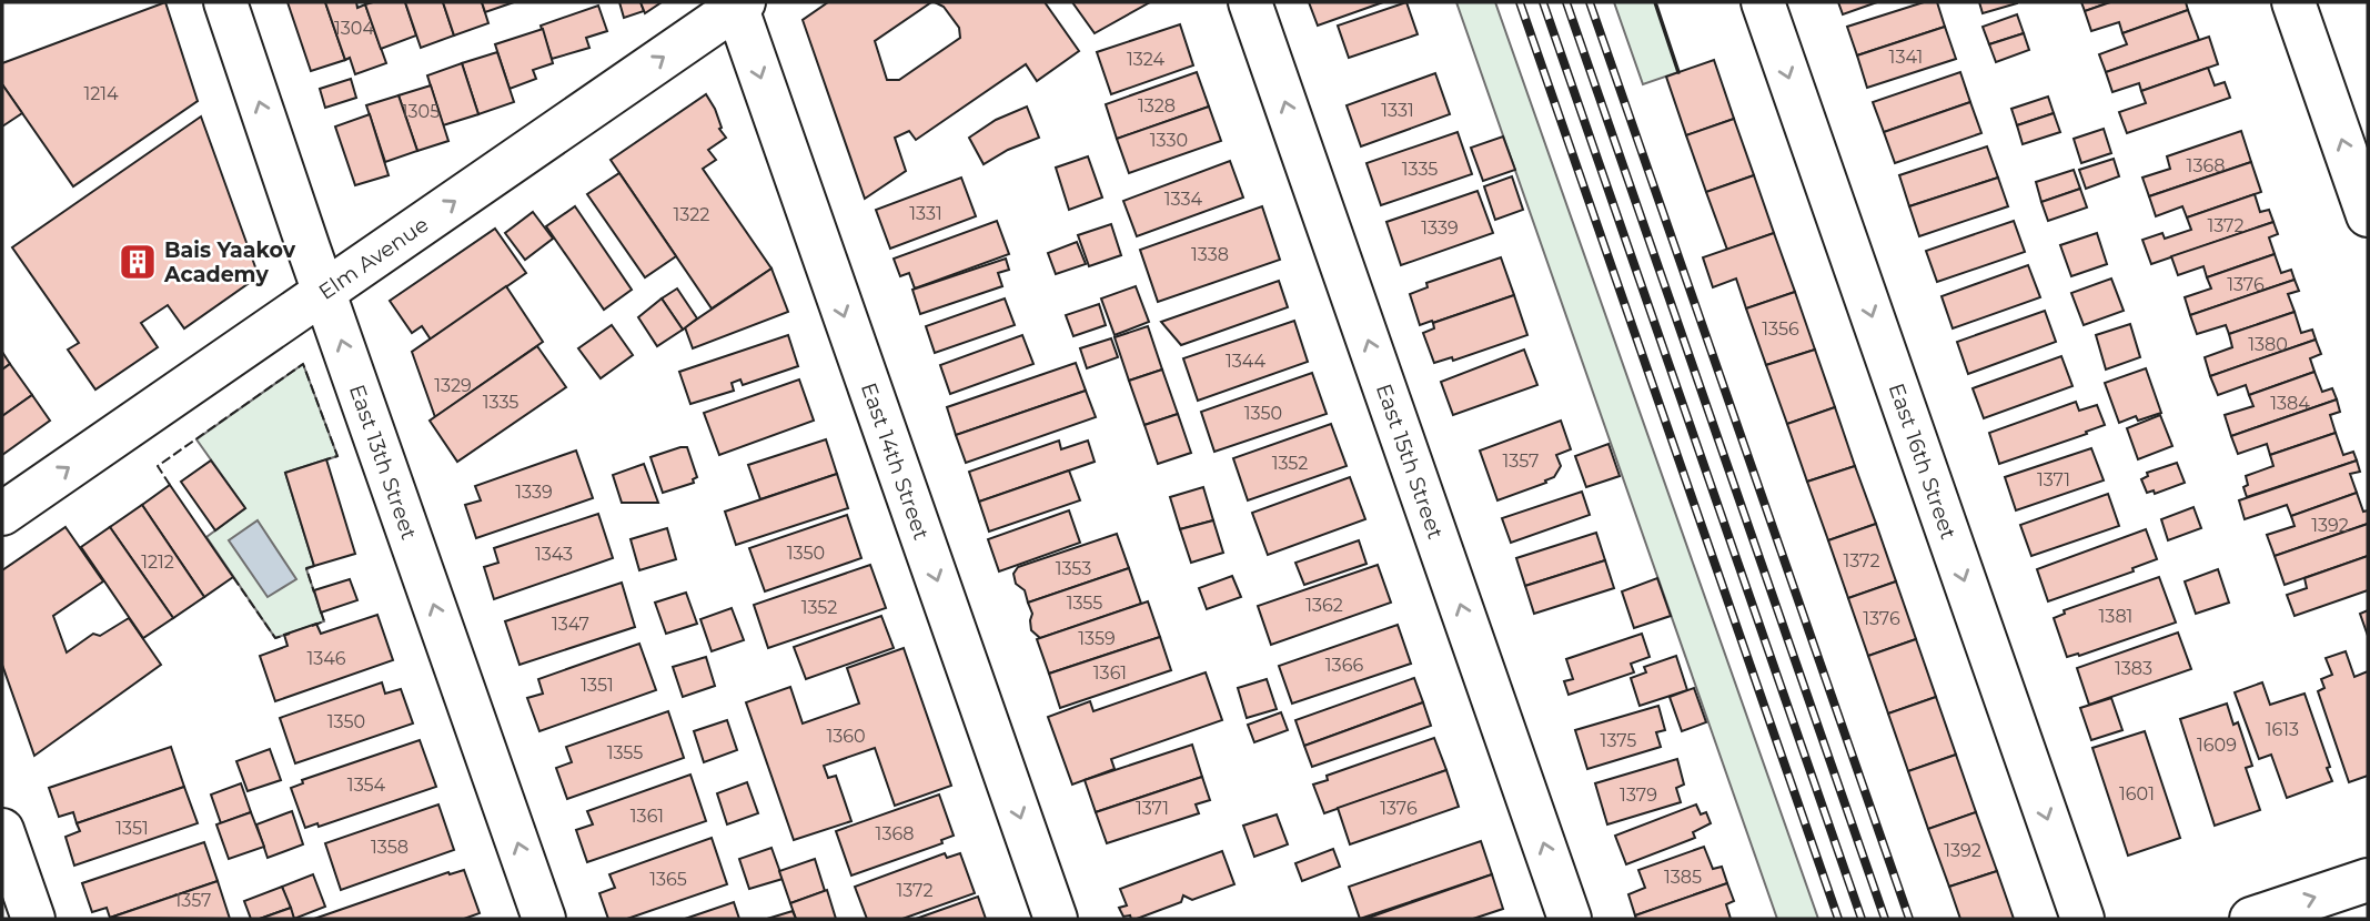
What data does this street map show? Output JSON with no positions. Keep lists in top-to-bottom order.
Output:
{
  "streets": {
    "street": [
      "Elm Avenue",
      "East 13th Street",
      "East 14th Street",
      "East 15th Street",
      "East 16th Street"
    ]
  },
  "crossings": [
    ["Elm Avenue", "East 13th Street"],
    ["Elm Avenue", "East 14th Street"]
  ],
  "one_way": [
    "Elm Avenue",
    "East 13th Street",
    "East 14th Street",
    "East 15th Street",
    "East 16th Street"
  ],
  "places": {
    "building": ["Bais Yaakov Academy"]
  },
  "house_numbers": [
    "1304",
    "1341",
    "1324",
    "1214",
    "1328",
    "1331",
    "1305",
    "1330",
    "1368",
    "1335",
    "1334",
    "1331",
    "1322",
    "1372",
    "1339",
    "1338",
    "1376",
    "1356",
    "1380",
    "1344",
    "1329",
    "1335",
    "1384",
    "1350",
    "1357",
    "1352",
    "1371",
    "1339",
    "1392",
    "1350",
    "1343",
    "1372",
    "1212",
    "1353",
    "1355",
    "1362",
    "1352",
    "1381",
    "1376",
    "1347",
    "1359",
    "1346",
    "1366",
    "1383",
    "1361",
    "1351",
    "1350",
    "1613",
    "1360",
    "1375",
    "1609",
    "1355",
    "1354",
    "1601",
    "1379",
    "1371",
    "1376",
    "1361",
    "1351",
    "1368",
    "1358",
    "1392",
    "1385",
    "1365",
    "1372",
    "1357"
  ]
}
